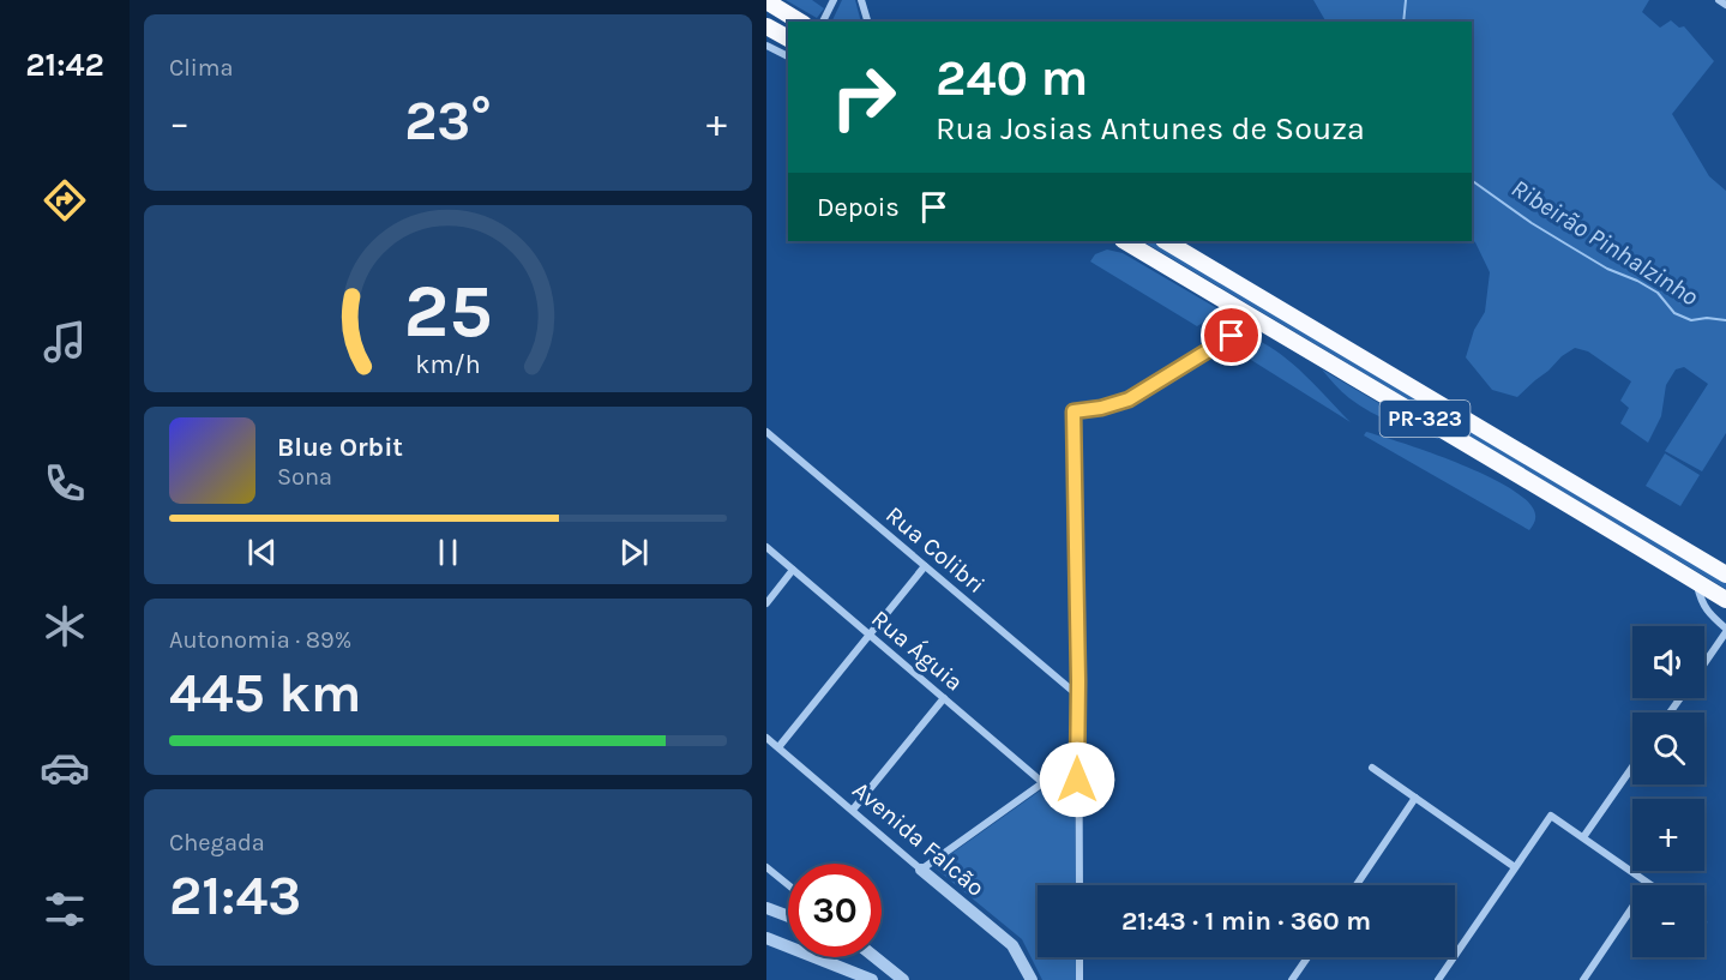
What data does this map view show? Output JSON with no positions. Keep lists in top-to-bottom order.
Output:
{
  "streets": {
    "highway": ["PR-323"],
    "street": ["Rua Colibri", "Rua Águia", "Avenida Falcão"]
  },
  "water": ["Ribeirão Pinhalzinho"],
  "page": {
    "tabs": "21:42",
    "tile": [
      "Clima",
      ["Autonomia · 89%", "445 km"],
      ["Chegada", "21:43"]
    ],
    "turn": ["240 m", "Rua Josias Antunes de Souza"],
    "heat": ["−", "23°", "+"],
    "then": "Depois",
    "song": ["Blue Orbit", "Sona"],
    "map_buttons": ["+", "−"],
    "limit": "30",
    "trip": "21:43 · 1 min · 360 m",
    "gauge": ["25", "km/h"]
  }
}
